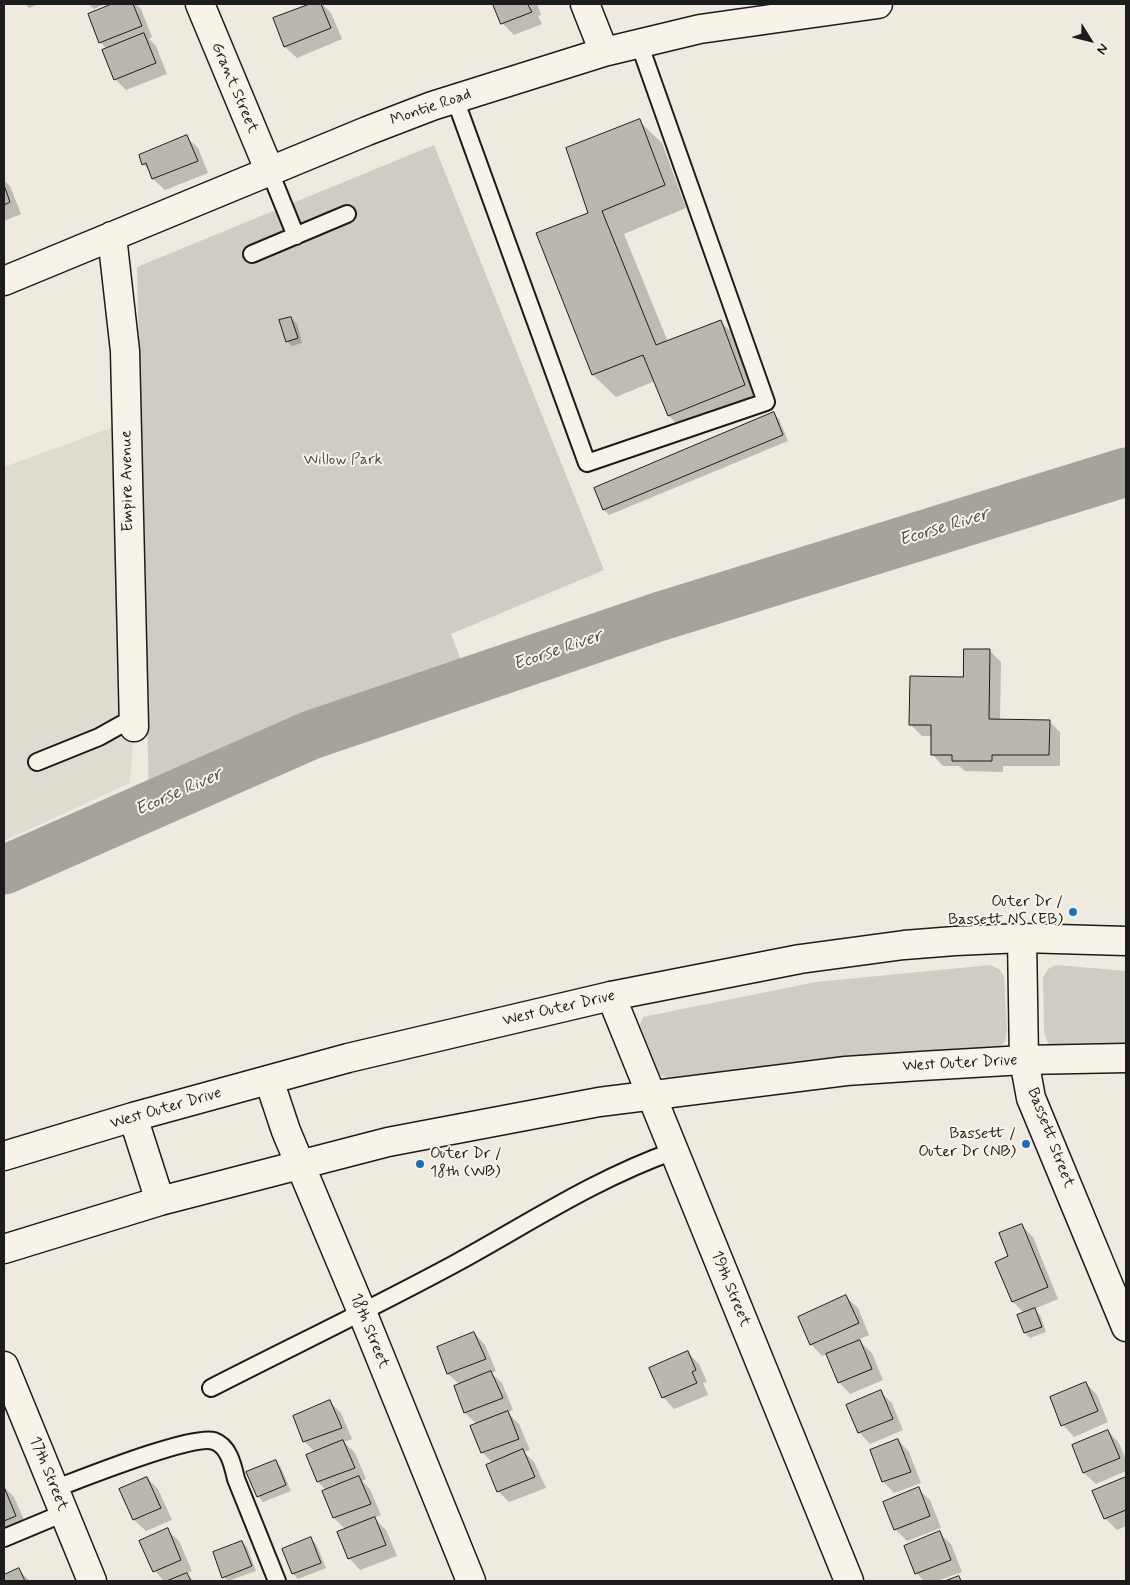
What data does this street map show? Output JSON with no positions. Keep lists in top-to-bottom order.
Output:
{
  "streets": {
    "street": [
      "Grant Street",
      "Montie Road",
      "Empire Avenue",
      "West Outer Drive",
      "Bassett Street",
      "19th Street",
      "18th Street",
      "17th Street"
    ]
  },
  "crossings": [
    ["Grant Street", "Montie Road"],
    ["Montie Road", "Empire Avenue"],
    ["West Outer Drive", "Bassett Street"],
    ["West Outer Drive", "19th Street"],
    ["West Outer Drive", "18th Street"]
  ],
  "water": ["Ecorse River"],
  "parks": ["Willow Park"],
  "places": ["Outer Dr / Bassett NS (EB)", "Bassett / Outer Dr (NB)", "Outer Dr / 18th (WB)"],
  "north": "bottom right"
}
